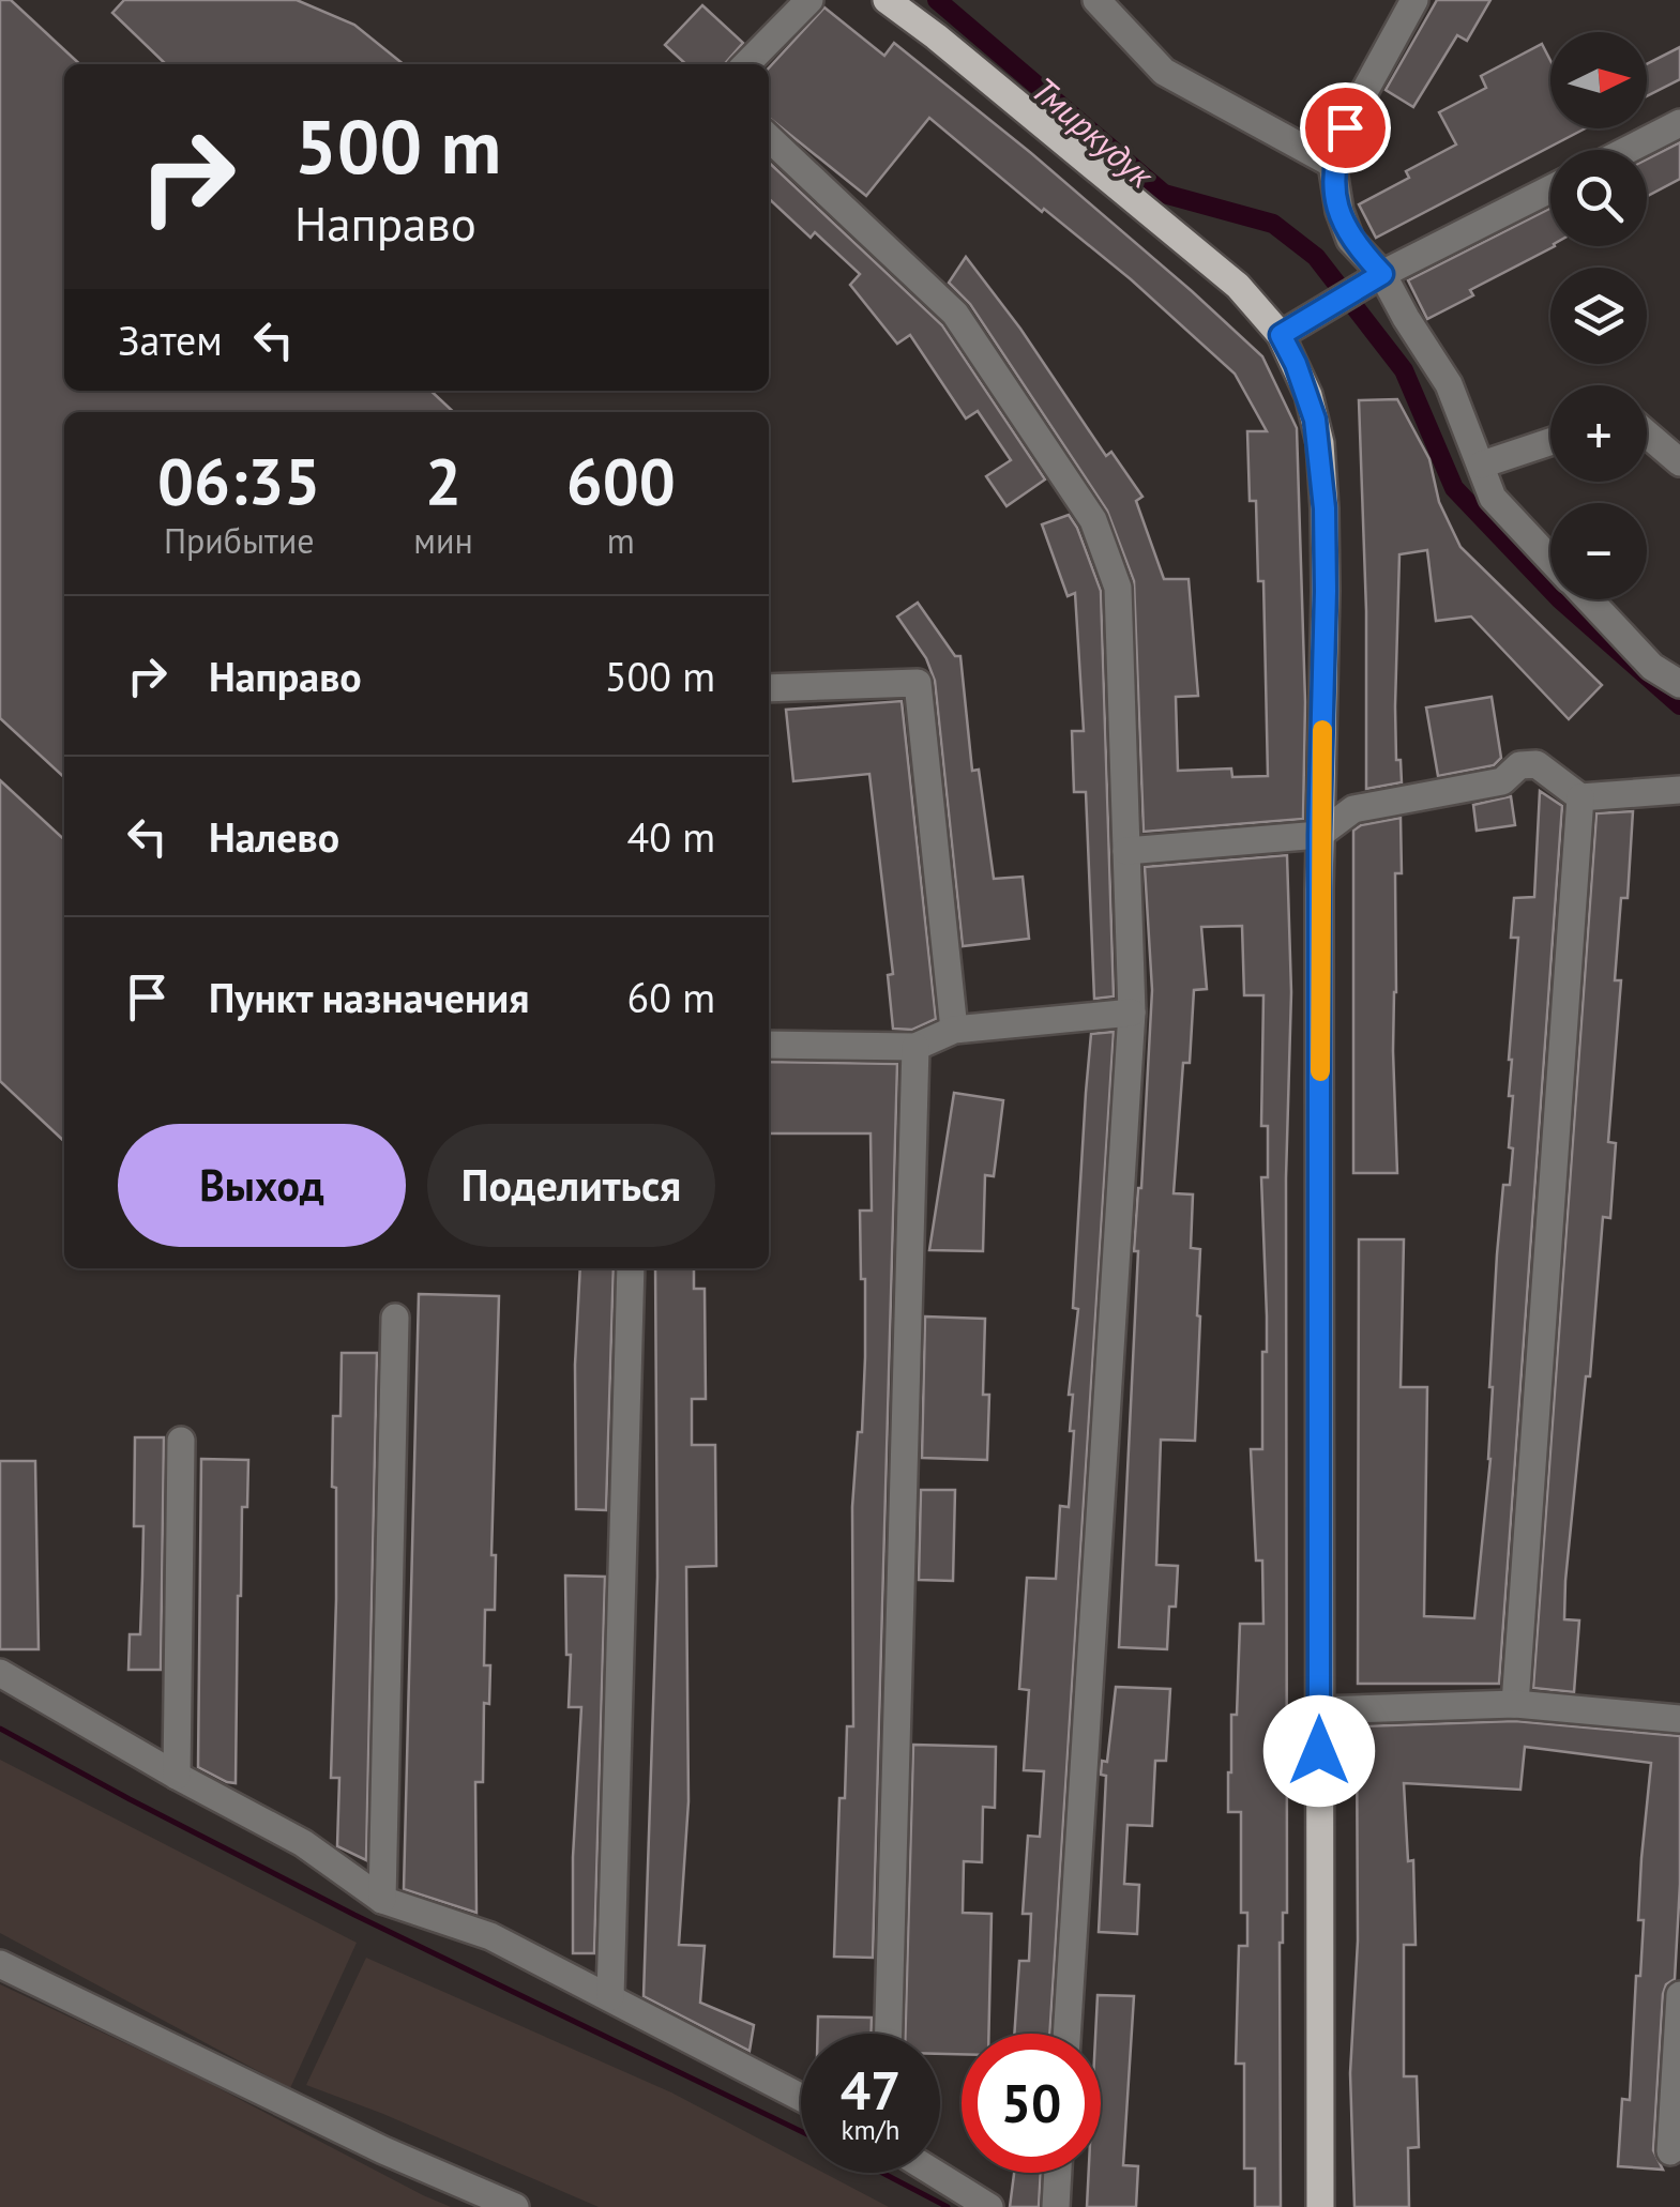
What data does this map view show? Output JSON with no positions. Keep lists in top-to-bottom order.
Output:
{
  "water": ["Тмиркудук"],
  "north": "right",
  "page": {
    "map_buttons": ["+", "−"],
    "turn": ["500 m", "Направо"],
    "then": "Затем",
    "eta": [
      "06:35",
      "Прибытие",
      "2",
      "мин",
      "600",
      "m"
    ],
    "list": [
      {
        "name": "Направо",
        "value": "500 m"
      },
      {
        "name": "Налево",
        "value": "40 m"
      },
      {
        "name": "Пункт назначения",
        "value": "60 m"
      }
    ],
    "buttons": ["Выход", "Поделиться"],
    "speed": "47 km/h",
    "limit": "50"
  }
}
